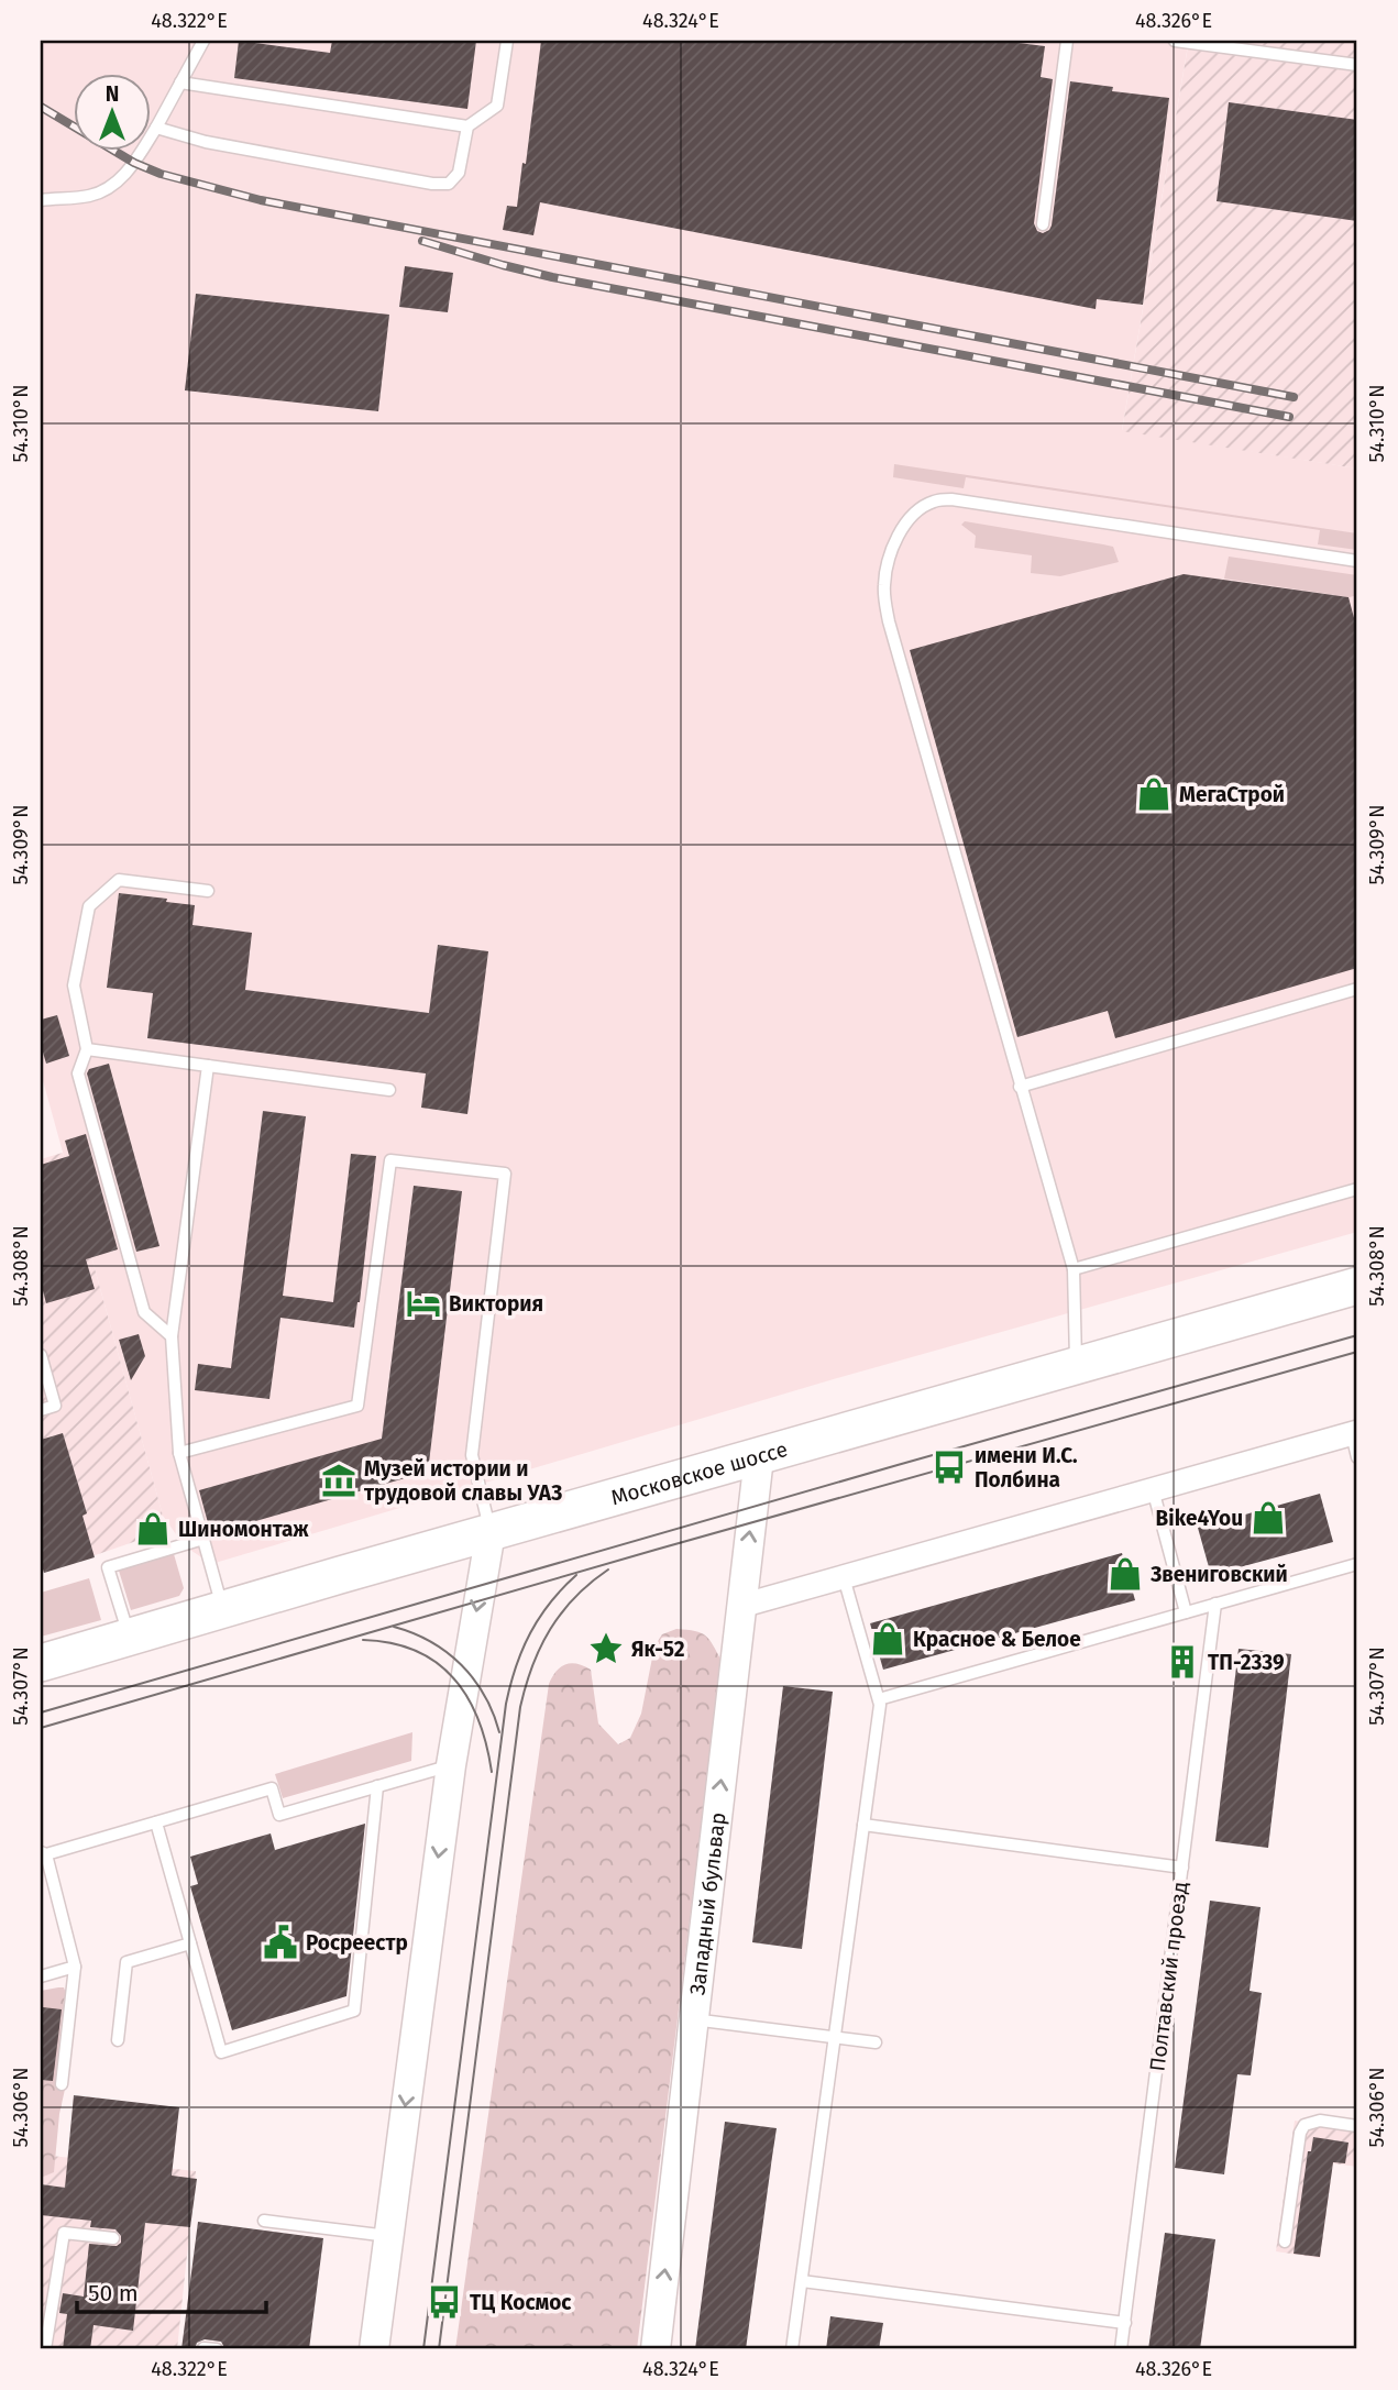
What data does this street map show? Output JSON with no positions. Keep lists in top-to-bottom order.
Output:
{
  "streets": {
    "main road": ["Московское шоссе"],
    "street": ["Западный бульвар"],
    "lane": ["Полтавский проезд"]
  },
  "crossings": [
    ["Московское шоссе", "Западный бульвар"]
  ],
  "one_way": ["Западный бульвар"],
  "places": {
    "shop": [
      "МегаСтрой",
      "Bike4You",
      "Шиномонтаж",
      "Звениговский",
      "Красное & Белое"
    ],
    "hotel": ["Виктория"],
    "bus stop": ["имени И.С. Полбина", "ТЦ Космос"],
    "museum": ["Музей истории и трудовой славы УАЗ"],
    "place": ["Як-52"],
    "building": ["ТП-2339"],
    "public building": ["Росреестр"]
  },
  "scale_bar": "50 m",
  "north": "top",
  "coordinates": [
    "48.322°E",
    "48.324°E",
    "48.326°E",
    "54.310°N",
    "54.309°N",
    "54.308°N",
    "54.307°N",
    "54.306°N"
  ]
}
